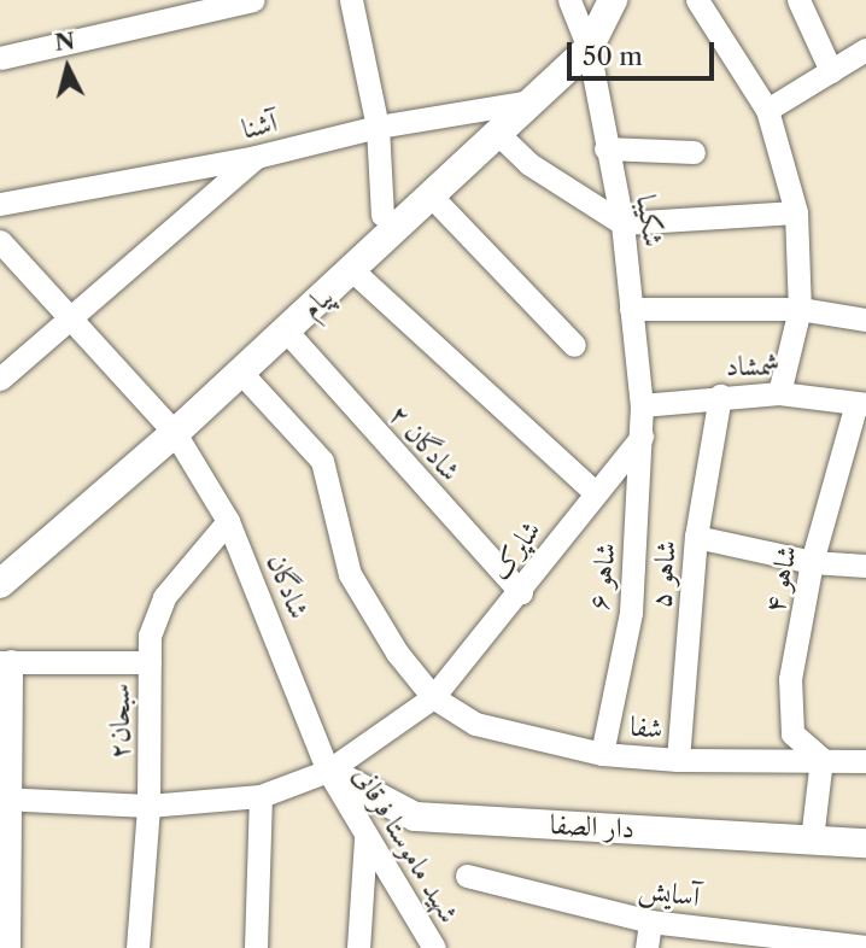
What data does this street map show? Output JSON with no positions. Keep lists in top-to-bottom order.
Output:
{
  "streets": {
    "main road": ["پیام", "دار الصفا"],
    "street": [
      "آشنا",
      "شکیبا",
      "شمشاد",
      "شادگان ۲",
      "شاپرک",
      "شاهو ۵",
      "شاهو ۶",
      "شاهو ۴",
      "شادگان",
      "سبحان۲",
      "شفا",
      "شهید ماموستا فرقانی",
      "آسایش"
    ]
  },
  "crossings": [
    ["آشنا", "پیام"],
    ["شکیبا", "پیام"],
    ["شکیبا", "شمشاد"],
    ["شکیبا", "شاهو ۶"],
    ["پیام", "شادگان ۲"],
    ["پیام", "شادگان"],
    ["پیام", "شفا"],
    ["شمشاد", "شاهو ۵"],
    ["شمشاد", "شاهو ۶"],
    ["شمشاد", "شاهو ۴"],
    ["شادگان ۲", "شاپرک"],
    ["شاپرک", "شاهو ۶"],
    ["شاپرک", "شادگان"],
    ["شاپرک", "سبحان۲"],
    ["شاپرک", "شفا"],
    ["شاپرک", "دار الصفا"],
    ["شاپرک", "شهید ماموستا فرقانی"],
    ["شاهو ۵", "شفا"],
    ["شاهو ۶", "شفا"],
    ["شاهو ۴", "شفا"],
    ["شادگان", "سبحان۲"],
    ["شادگان", "دار الصفا"],
    ["شادگان", "شهید ماموستا فرقانی"],
    ["دار الصفا", "شهید ماموستا فرقانی"]
  ],
  "scale_bar": "50 m",
  "north": "top"
}
